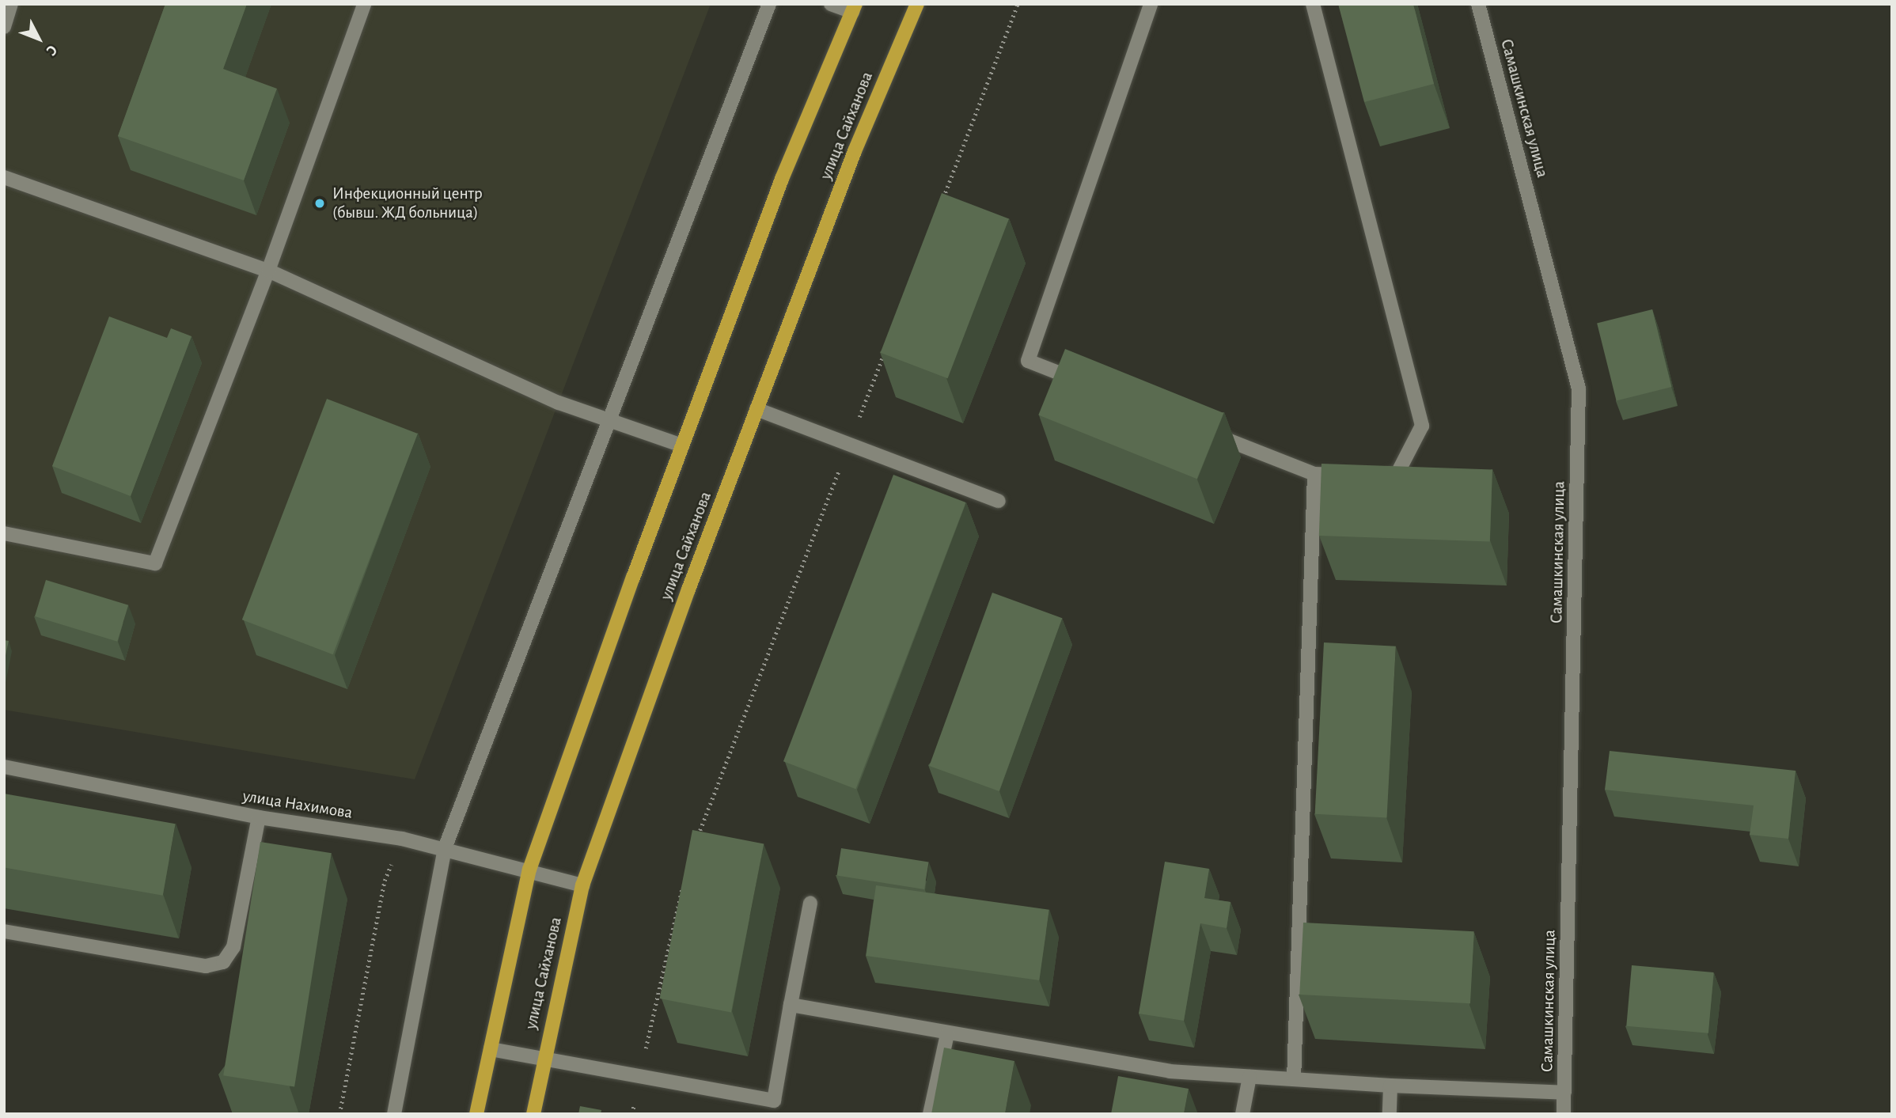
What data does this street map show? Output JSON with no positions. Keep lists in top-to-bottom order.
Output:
{
  "streets": {
    "main road": ["улица Сайханова"],
    "street": ["Самашкинская улица", "улица Нахимова"]
  },
  "crossings": [
    ["улица Сайханова", "улица Нахимова"]
  ],
  "places": ["Инфекционный центр (бывш. ЖД больница)"],
  "north": "bottom right"
}
